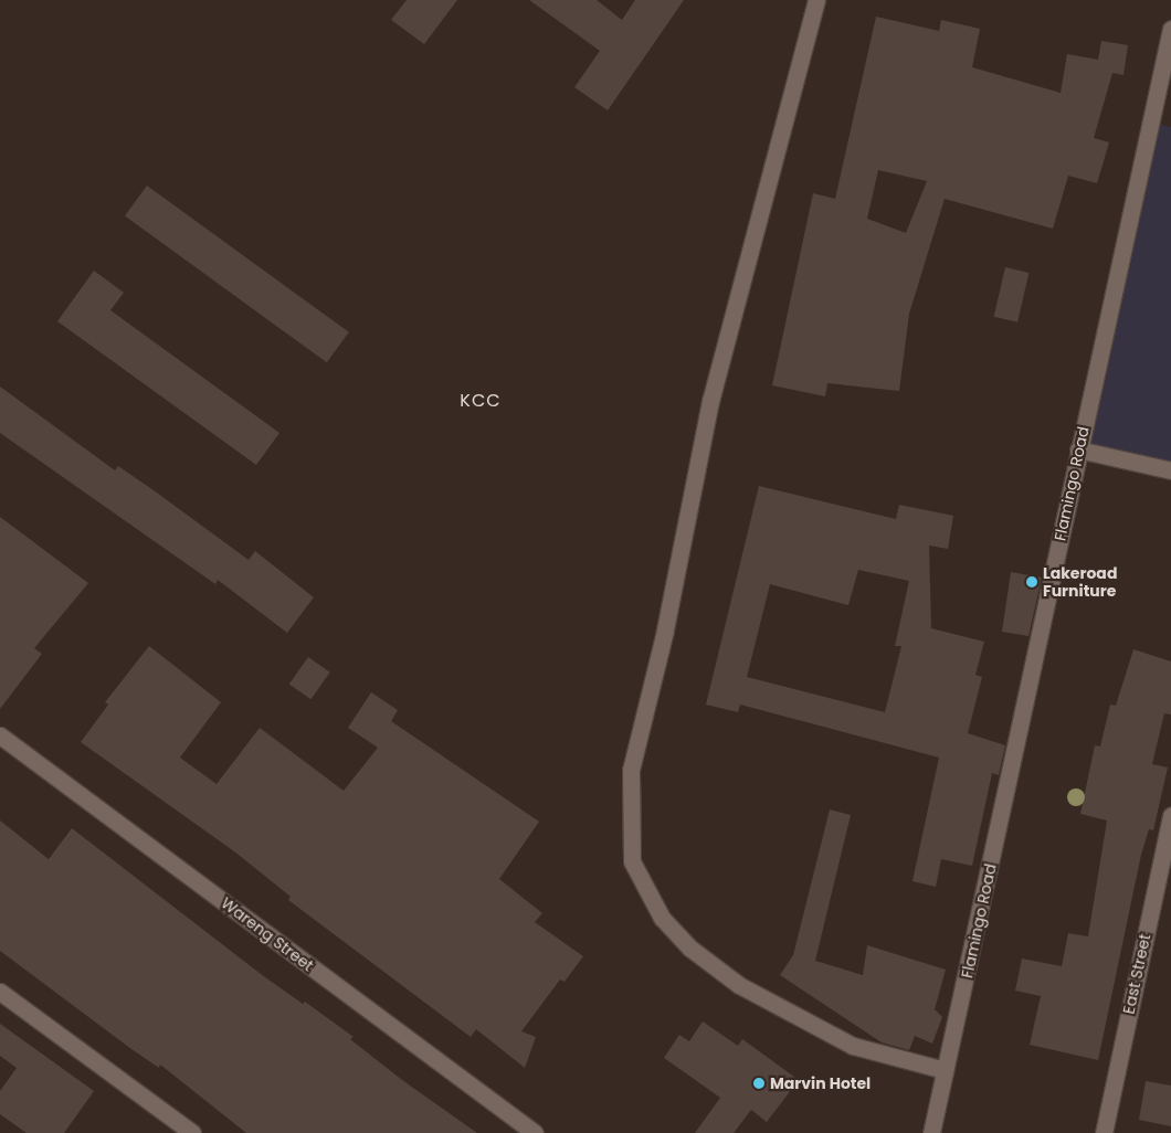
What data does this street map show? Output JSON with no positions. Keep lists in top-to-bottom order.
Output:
{
  "streets": {
    "street": ["Flamingo Road", "Wareng Street", "East Street"]
  },
  "districts": ["KCC"],
  "places": ["Lakeroad Furniture", "Marvin Hotel"]
}
